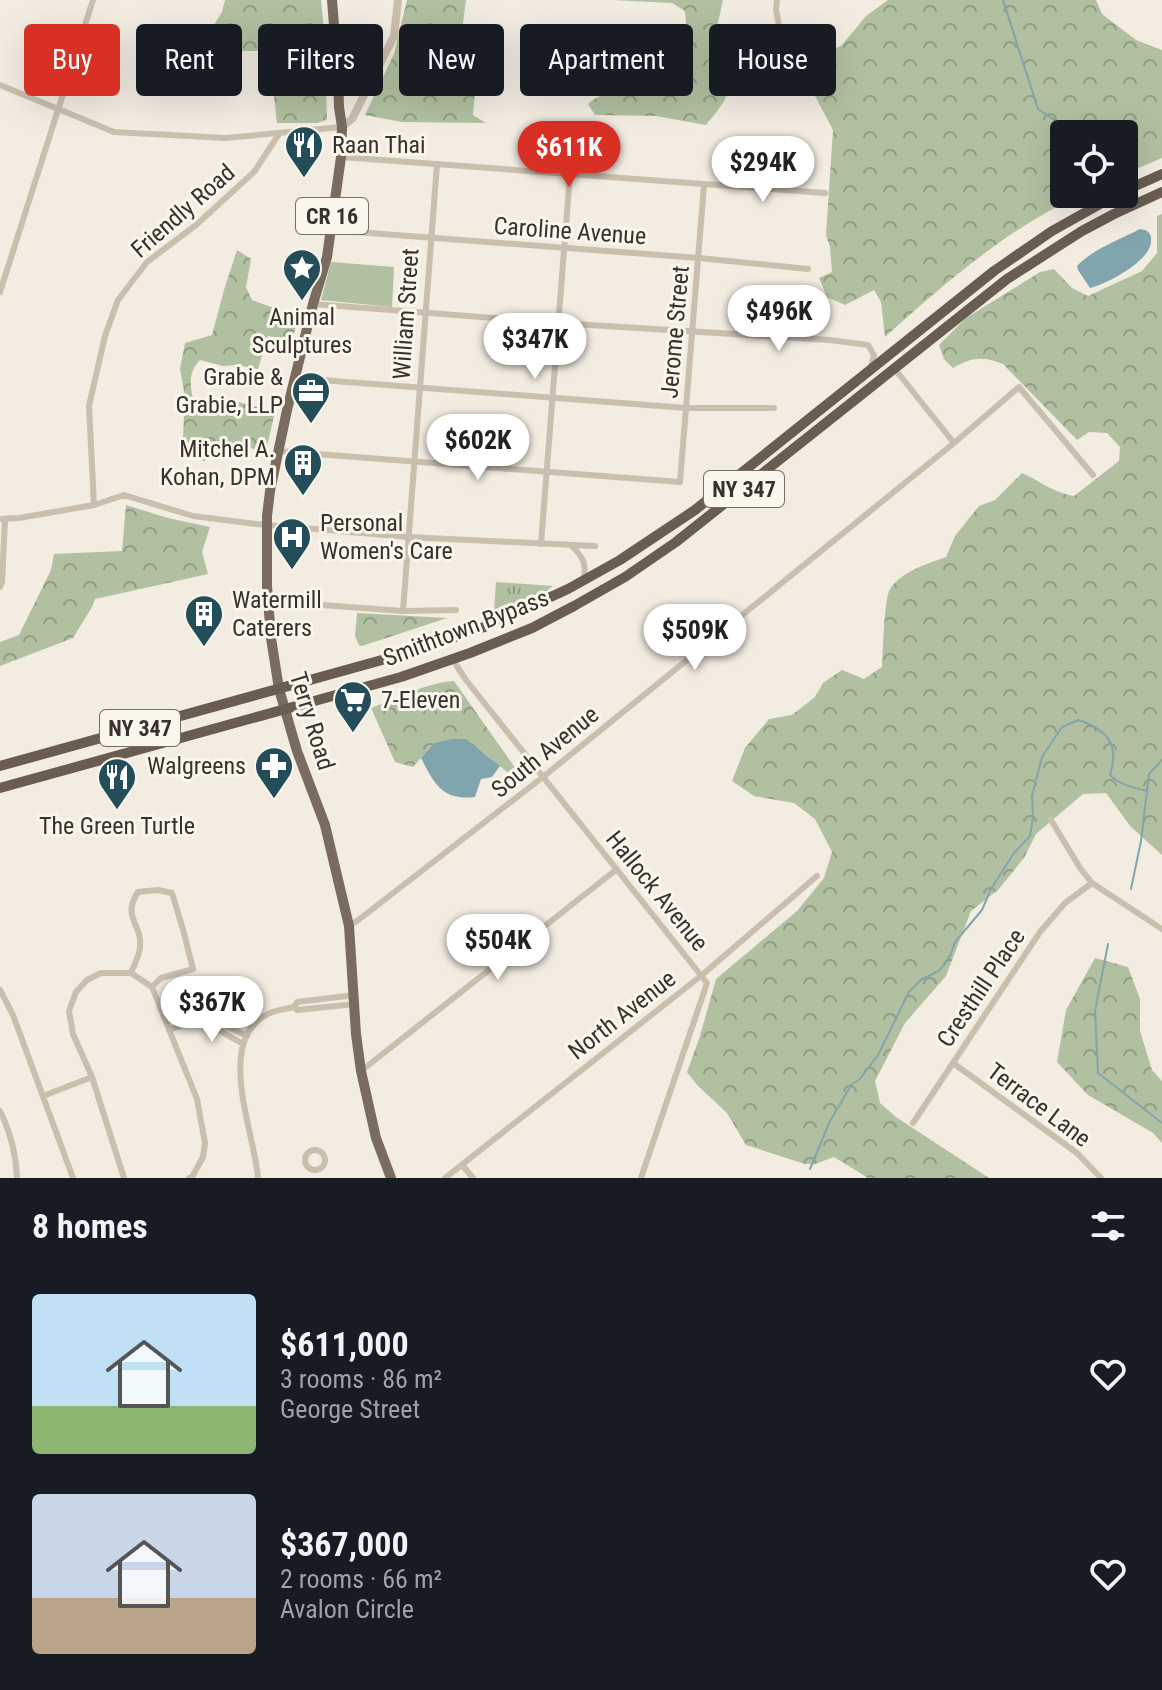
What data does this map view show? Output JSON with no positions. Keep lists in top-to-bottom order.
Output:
{
  "streets": {
    "highway": ["NY 347", "Smithtown Bypass"],
    "main road": ["CR 16", "Terry Road"],
    "street": [
      "Friendly Road",
      "Caroline Avenue",
      "William Street",
      "Jerome Street",
      "South Avenue",
      "Hallock Avenue",
      "Cresthill Place",
      "North Avenue",
      "Terrace Lane"
    ]
  },
  "crossings": [
    ["CR 16", "Terry Road"],
    ["Caroline Avenue", "William Street"],
    ["Caroline Avenue", "Jerome Street"],
    ["Caroline Avenue", "Terry Road"],
    ["Smithtown Bypass", "Terry Road"],
    ["Smithtown Bypass", "Hallock Avenue"],
    ["Terry Road", "South Avenue"],
    ["South Avenue", "Hallock Avenue"],
    ["Hallock Avenue", "North Avenue"],
    ["Cresthill Place", "Terrace Lane"]
  ],
  "places": {
    "restaurant": ["Raan Thai", "The Green Turtle"],
    "place": ["Animal Sculptures"],
    "office": ["Grabie & Grabie, LLP"],
    "building": ["Mitchel A. Kohan, DPM", "Watermill Caterers"],
    "hospital": ["Personal Women's Care"],
    "supermarket": ["7-Eleven"],
    "pharmacy": ["Walgreens"]
  },
  "page": {
    "chip": [
      "Buy",
      "Rent",
      "Filters",
      "New",
      "Apartment",
      "House"
    ],
    "price": [
      "$611K",
      "$294K",
      "$496K",
      "$347K",
      "$602K",
      "$509K",
      "$504K",
      "$367K"
    ],
    "heading": "8 homes",
    "list": [
      {
        "name": "$611,000",
        "note": "3 rooms · 86 m² · George Street"
      },
      {
        "name": "$367,000",
        "note": "2 rooms · 66 m² · Avalon Circle"
      }
    ]
  }
}
